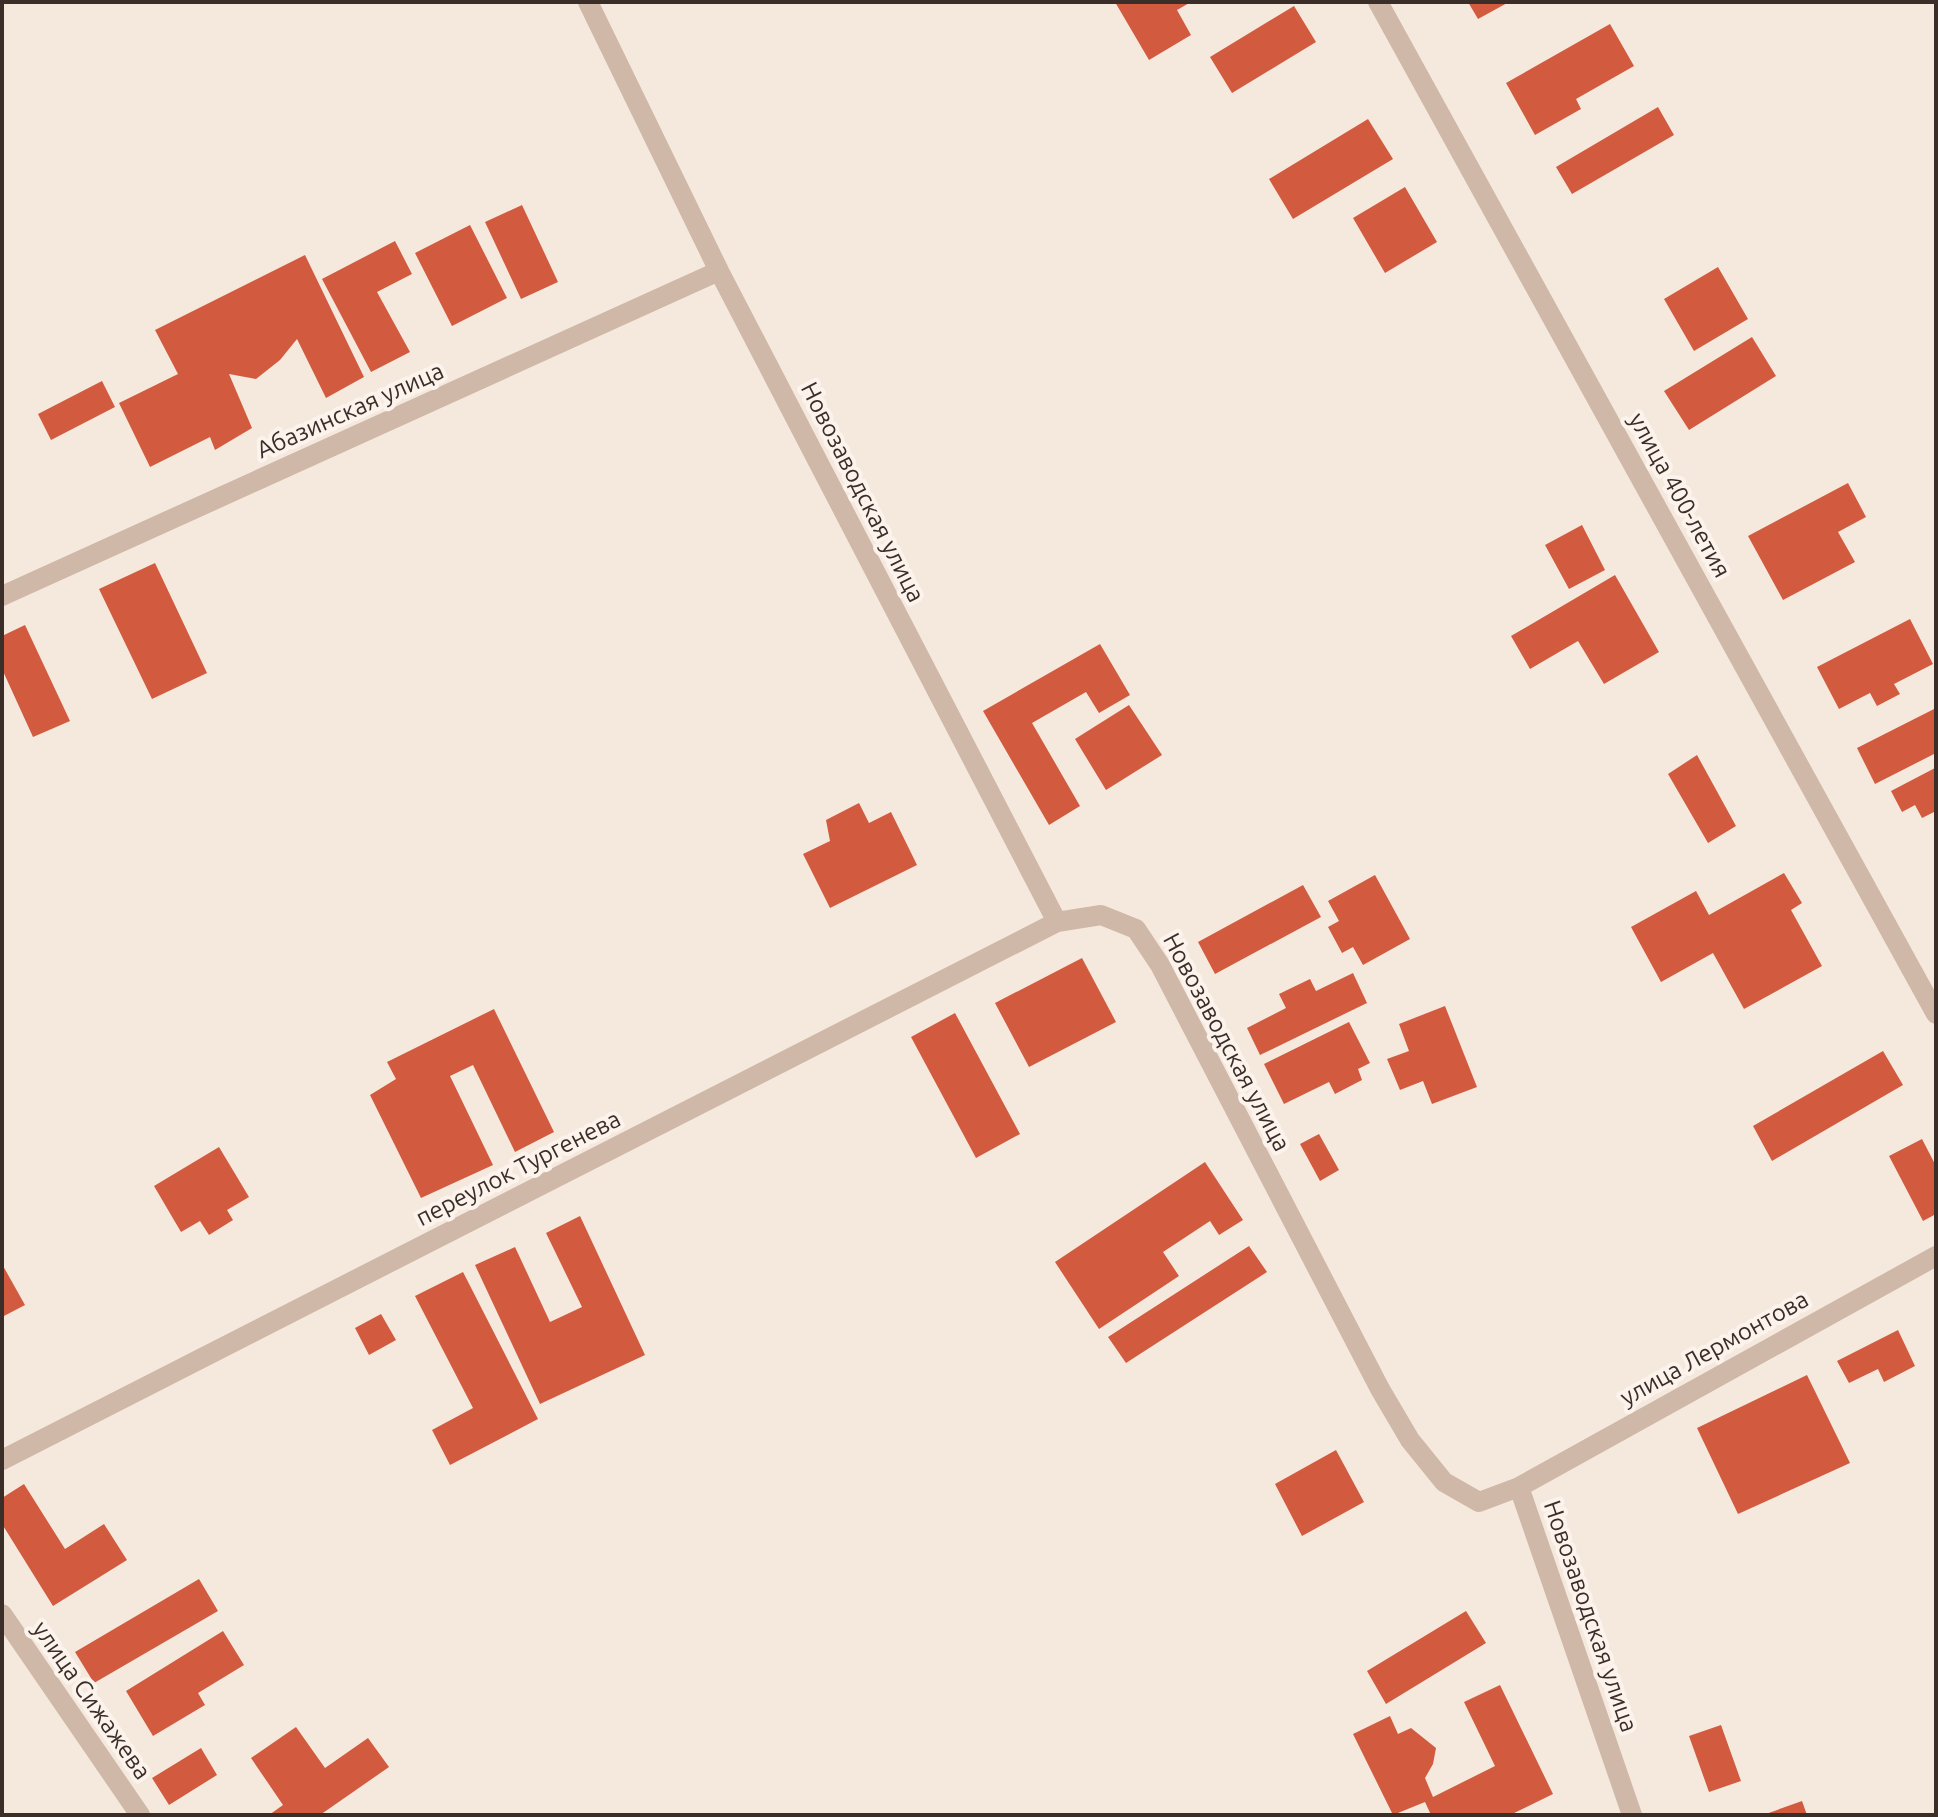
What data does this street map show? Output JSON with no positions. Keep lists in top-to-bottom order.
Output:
{
  "streets": {
    "street": [
      "Абазинская улица",
      "Новозаводская улица",
      "улица 400-летия",
      "переулок Тургенева",
      "улица Лермонтова",
      "улица Сижажева"
    ]
  },
  "crossings": [
    ["Абазинская улица", "Новозаводская улица"],
    ["Новозаводская улица", "переулок Тургенева"],
    ["Новозаводская улица", "улица Лермонтова"]
  ]
}
